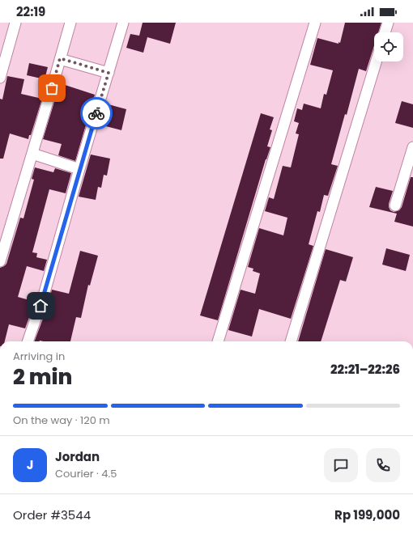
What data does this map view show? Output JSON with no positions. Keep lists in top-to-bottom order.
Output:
{
  "page": {
    "status": "22:19",
    "heading": ["2 min", "Arriving in", "22:21–22:26"],
    "panel": [
      "Jordan",
      "Courier · 4.5",
      "Order #3544",
      "Rp 199,000"
    ],
    "bar": "On the way · 120 m",
    "round": "J"
  }
}
